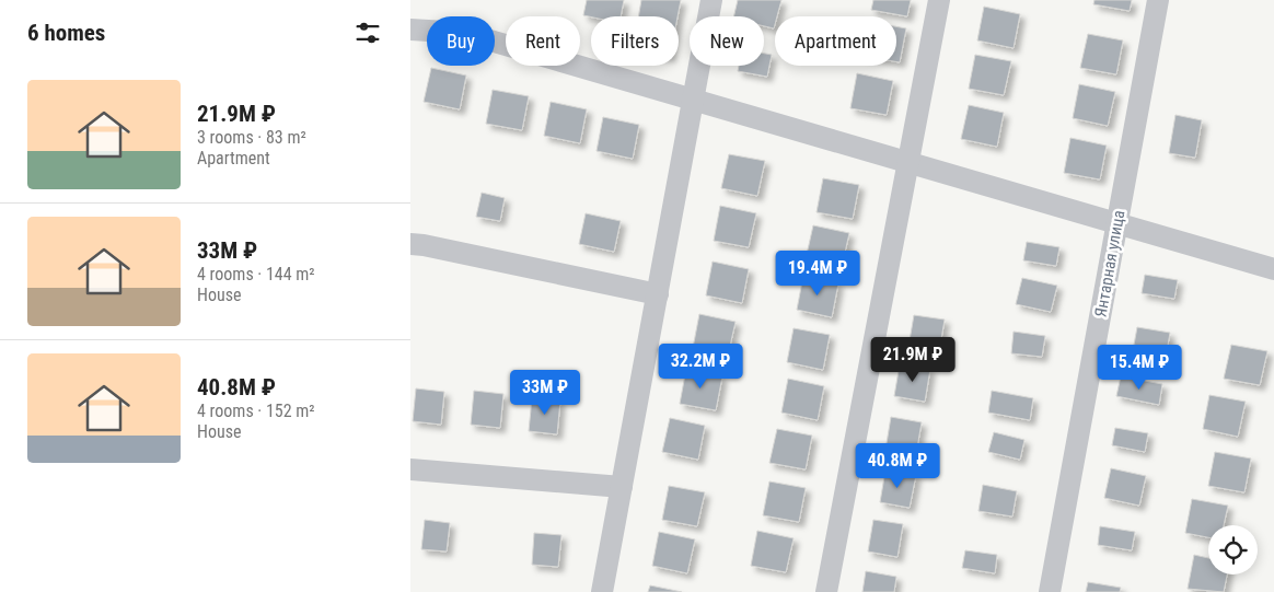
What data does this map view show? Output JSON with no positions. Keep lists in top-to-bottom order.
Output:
{
  "streets": {
    "street": ["Янтарная улица"]
  },
  "page": {
    "heading": "6 homes",
    "chip": [
      "Buy",
      "Rent",
      "Filters",
      "New",
      "Apartment"
    ],
    "list": [
      {
        "name": "21.9M ₽",
        "note": "3 rooms · 83 m² · Apartment"
      },
      {
        "name": "33M ₽",
        "note": "4 rooms · 144 m² · House"
      },
      {
        "name": "40.8M ₽",
        "note": "4 rooms · 152 m² · House"
      }
    ],
    "price": [
      "19.4M ₽",
      "21.9M ₽",
      "32.2M ₽",
      "15.4M ₽",
      "33M ₽",
      "40.8M ₽"
    ]
  }
}
